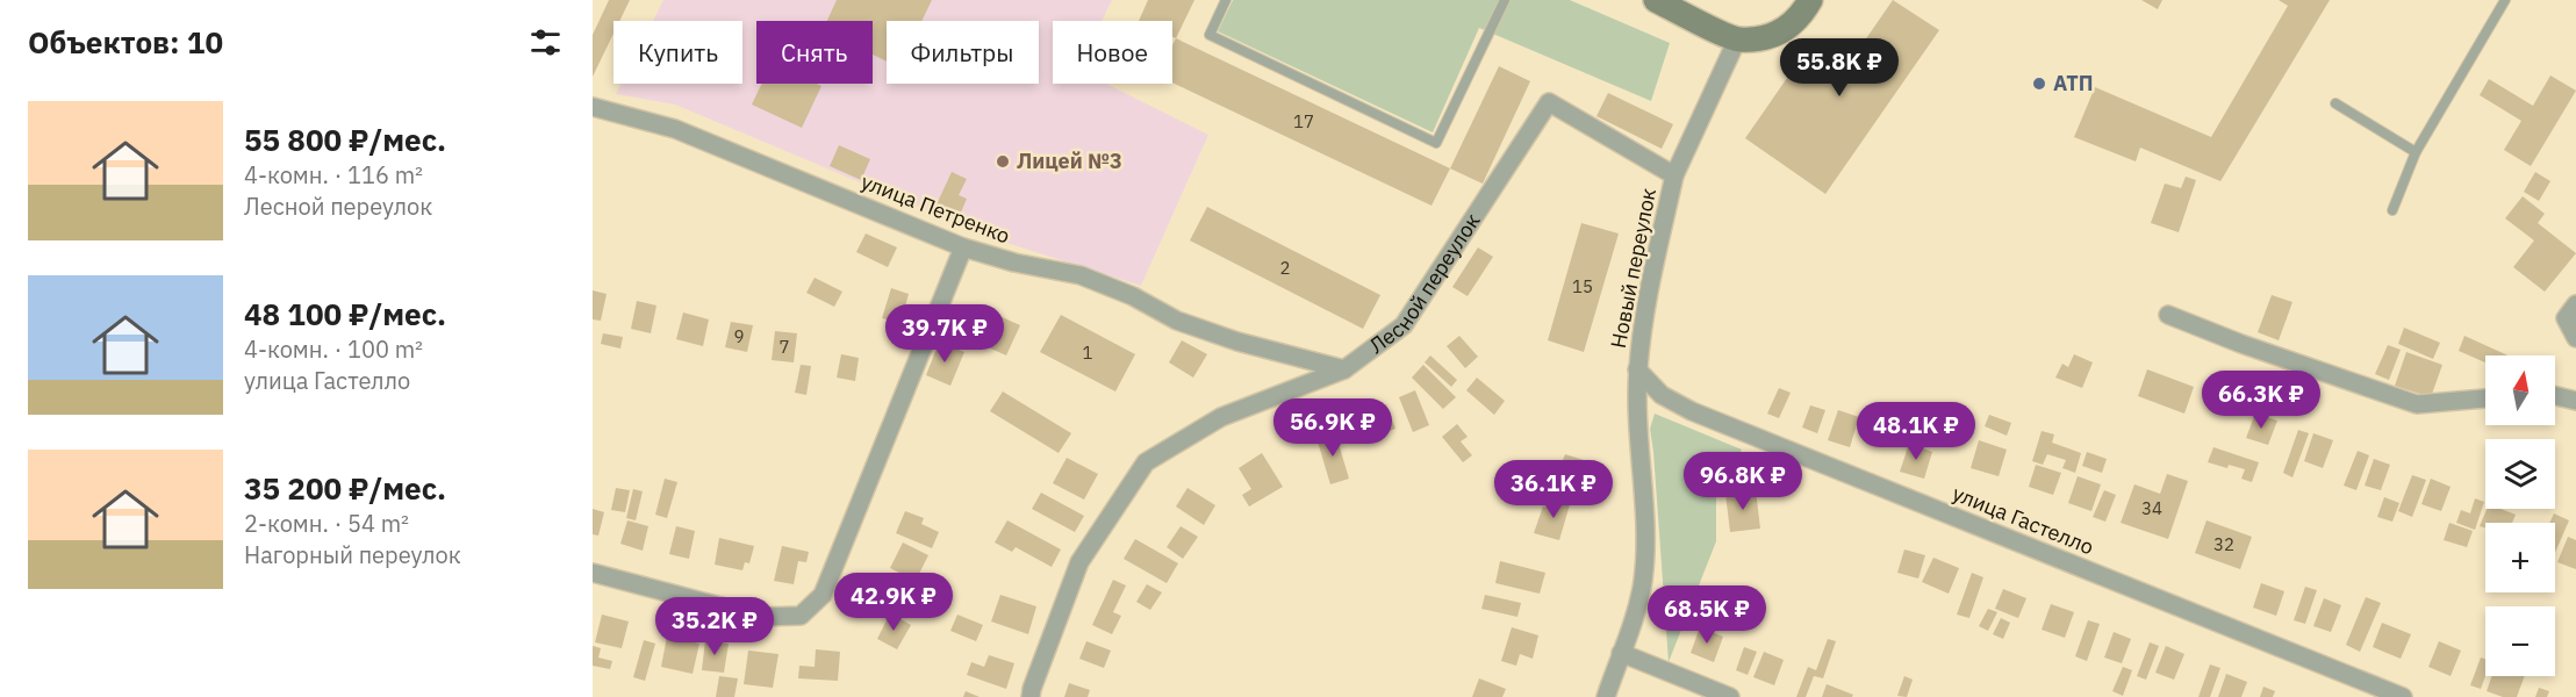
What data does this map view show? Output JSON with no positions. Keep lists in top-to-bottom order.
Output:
{
  "streets": {
    "street": [
      "улица Петренко",
      "Новый переулок",
      "Лесной переулок",
      "улица Гастелло"
    ]
  },
  "crossings": [
    ["улица Петренко", "Лесной переулок"],
    ["Новый переулок", "Лесной переулок"],
    ["Новый переулок", "улица Гастелло"]
  ],
  "places": ["АТП", "Лицей №3"],
  "house_numbers": [
    "17",
    "2",
    "15",
    "9",
    "7",
    "1",
    "34",
    "32"
  ],
  "north": "top",
  "page": {
    "heading": "Объектов: 10",
    "chip": [
      "Купить",
      "Снять",
      "Фильтры",
      "Новое"
    ],
    "price": [
      "55.8K ₽",
      "39.7K ₽",
      "66.3K ₽",
      "56.9K ₽",
      "48.1K ₽",
      "96.8K ₽",
      "36.1K ₽",
      "42.9K ₽",
      "68.5K ₽",
      "35.2K ₽"
    ],
    "list": [
      {
        "name": "55 800 ₽/мес.",
        "note": "4-комн. · 116 m² · Лесной переулок"
      },
      {
        "name": "48 100 ₽/мес.",
        "note": "4-комн. · 100 m² · улица Гастелло"
      },
      {
        "name": "35 200 ₽/мес.",
        "note": "2-комн. · 54 m² · Нагорный переулок"
      }
    ],
    "map_buttons": ["+", "−"]
  }
}
